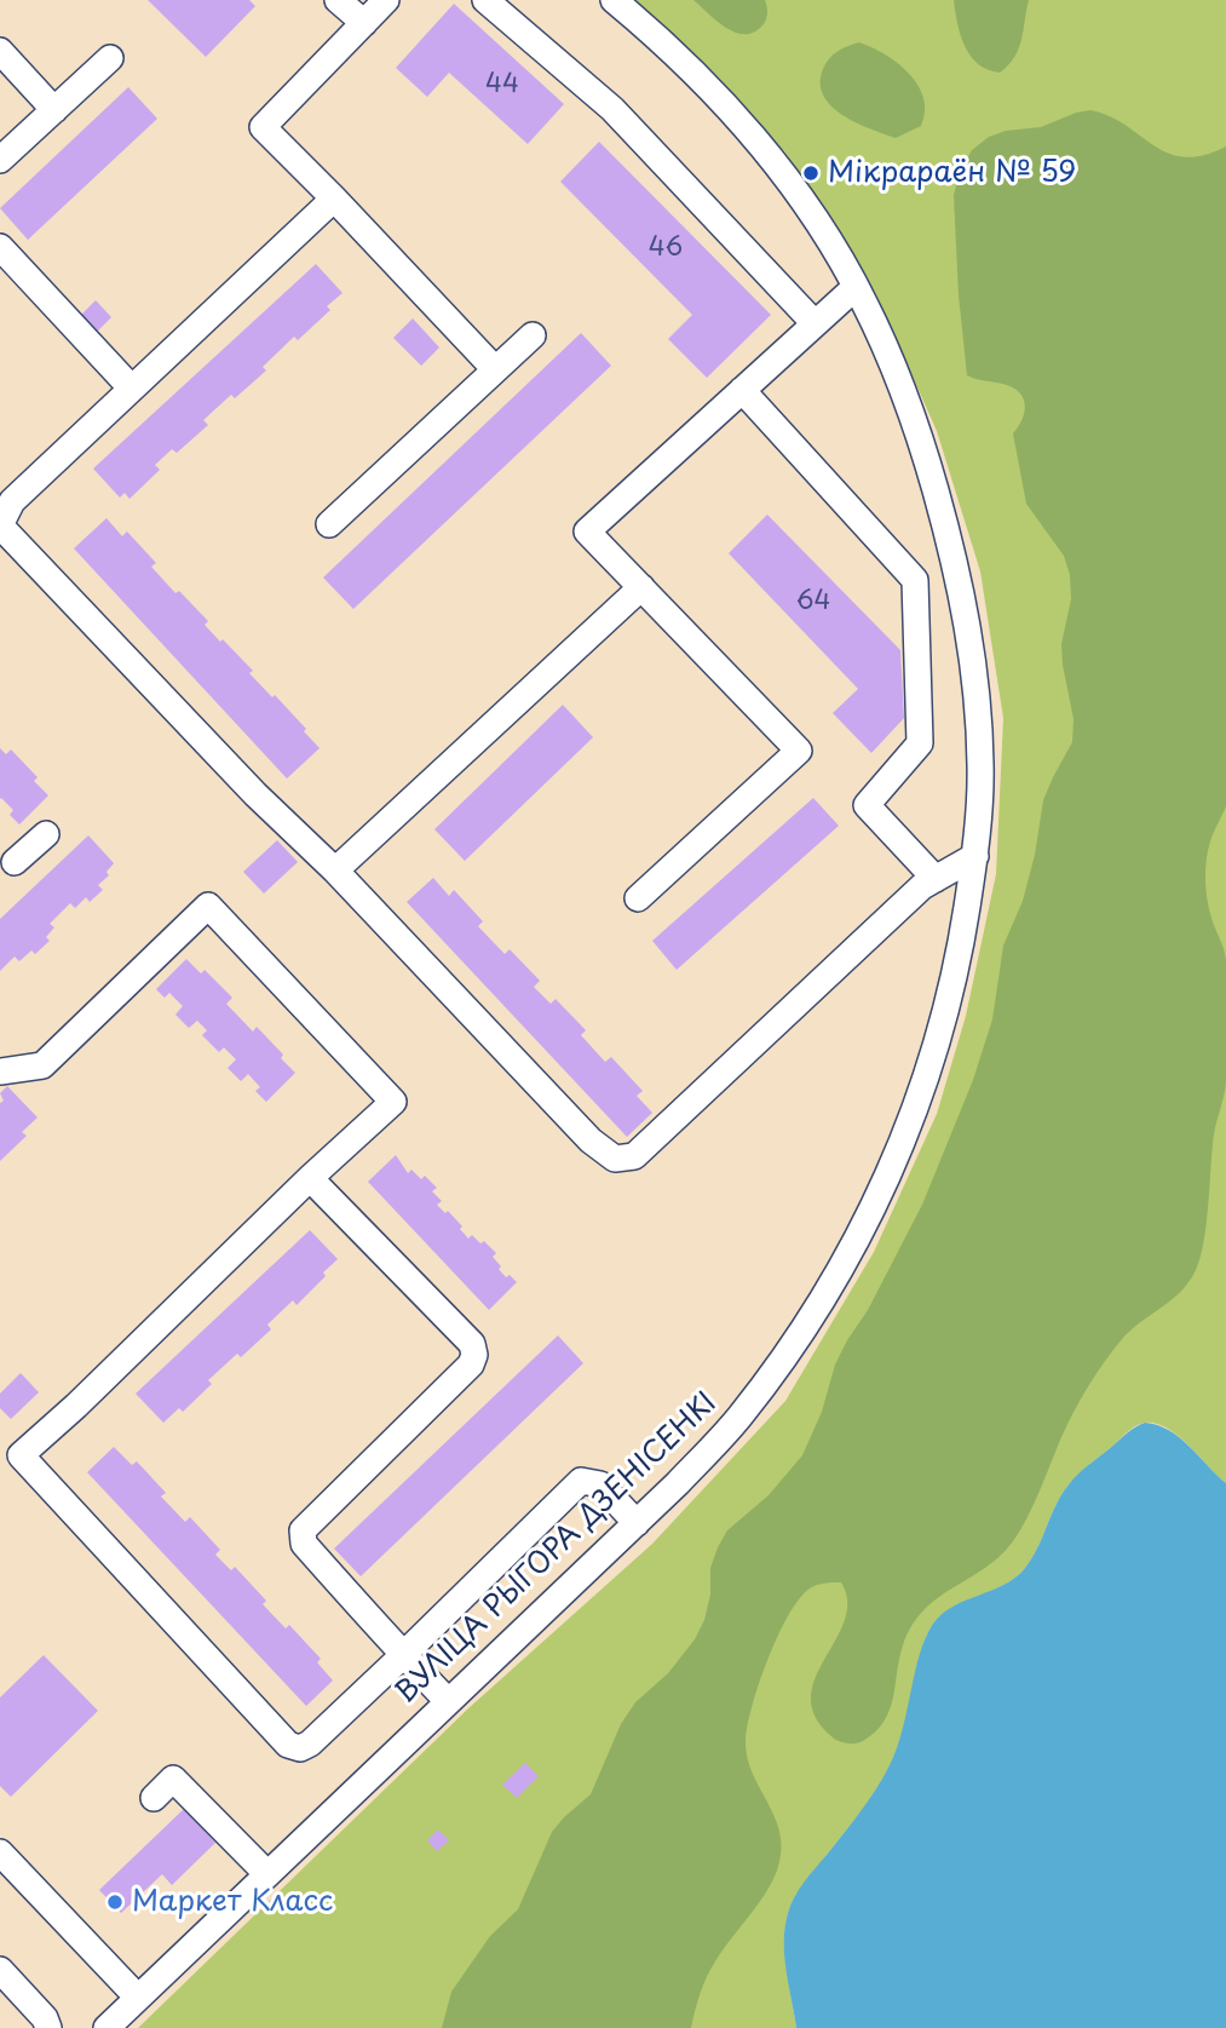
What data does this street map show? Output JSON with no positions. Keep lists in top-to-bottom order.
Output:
{
  "streets": {
    "street": ["ВУЛІЦА РЫГОРА ДЗЕНІСЕНКІ"]
  },
  "places": ["Мікрараён № 59", "Маркет Класс"],
  "house_numbers": ["44", "46", "64"]
}
